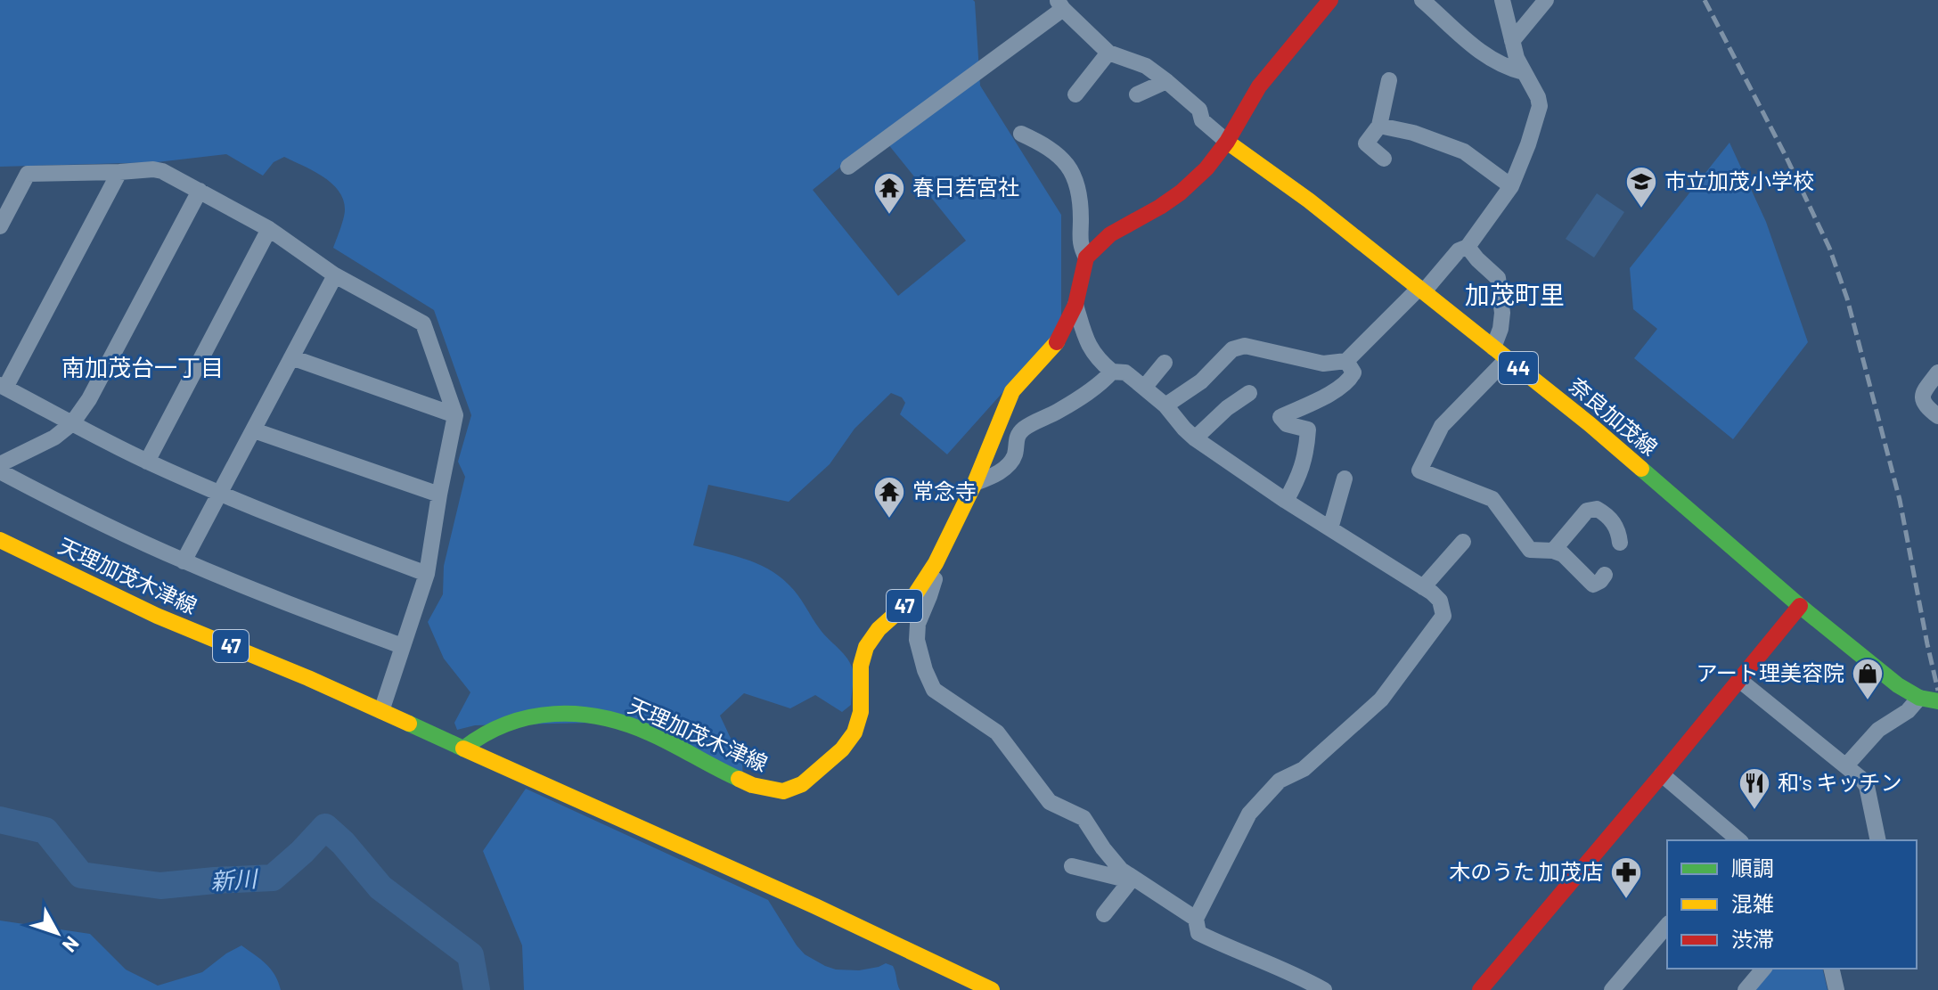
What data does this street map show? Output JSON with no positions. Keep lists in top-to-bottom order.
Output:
{
  "streets": {
    "main road": [
      "44",
      "奈良加茂線",
      "天理加茂木津線",
      "47"
    ]
  },
  "districts": ["加茂町里", "南加茂台一丁目"],
  "water": ["新川"],
  "places": {
    "school or university": ["市立加茂小学校"],
    "temple": ["春日若宮社", "常念寺"],
    "shop": ["アート理美容院"],
    "restaurant": ["和's キッチン"],
    "pharmacy": ["木のうた 加茂店"]
  },
  "legend": ["順調", "混雑", "渋滞"],
  "north": "bottom right"
}
